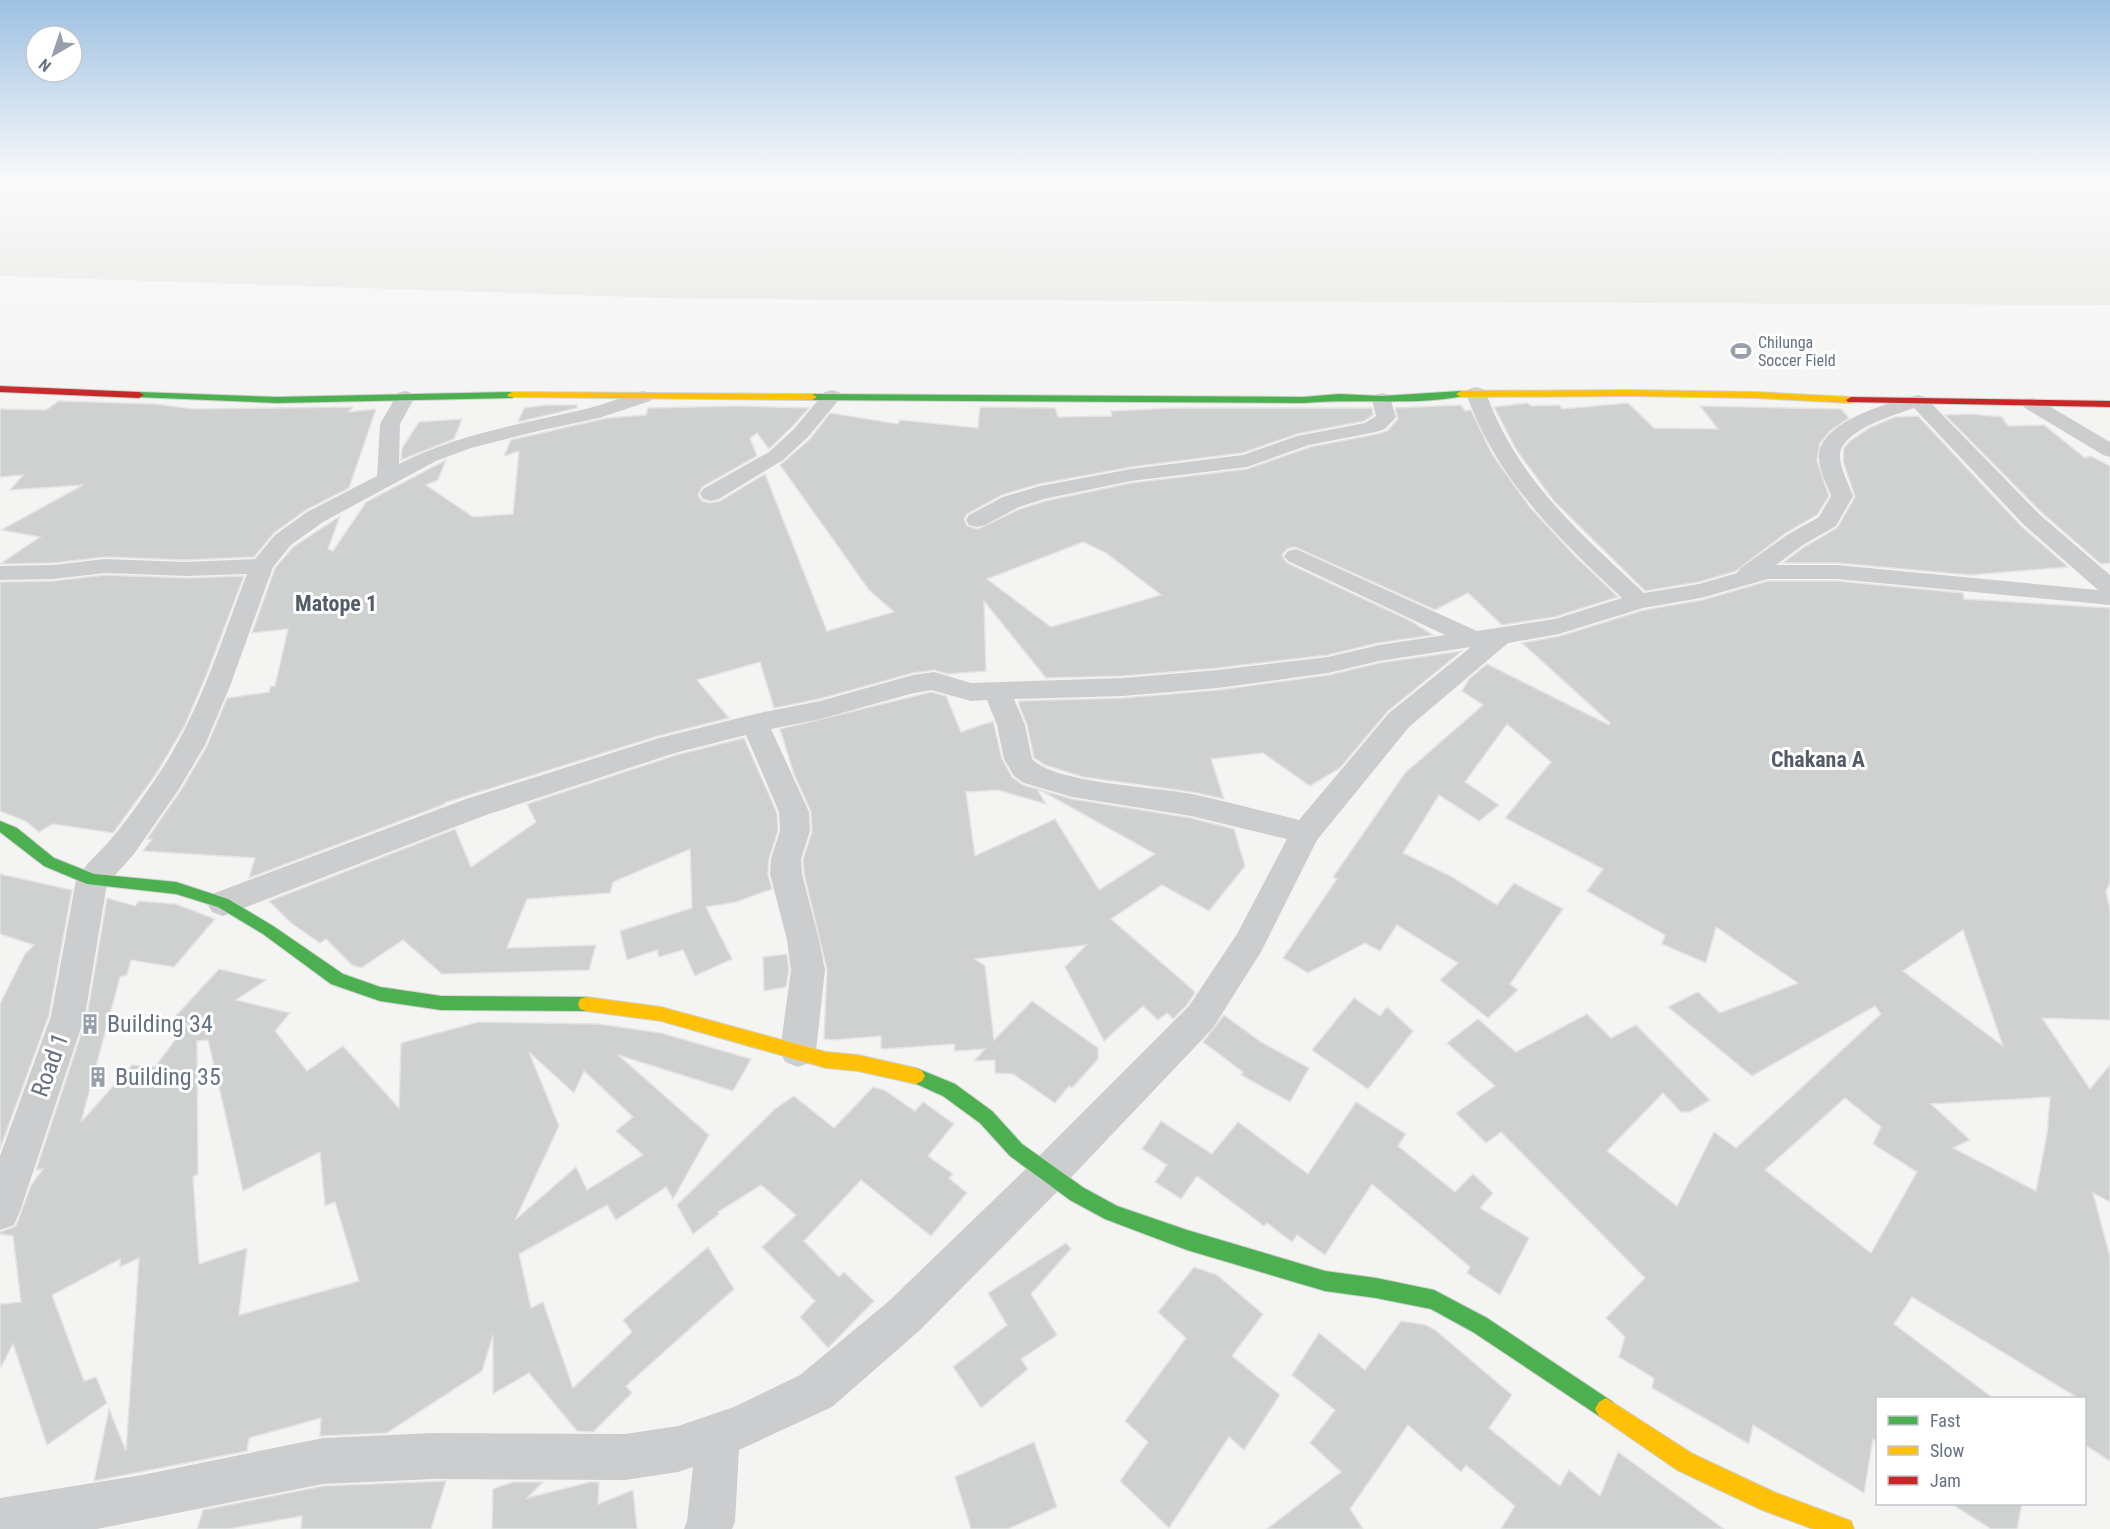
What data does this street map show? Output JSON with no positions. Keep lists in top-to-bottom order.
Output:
{
  "streets": {
    "street": ["Road 1"]
  },
  "districts": ["Matope 1", "Chakana A"],
  "places": {
    "sports": ["Chilunga Soccer Field"],
    "building": ["Building 34", "Building 35"]
  },
  "legend": ["Fast", "Slow", "Jam"],
  "north": "bottom left"
}
